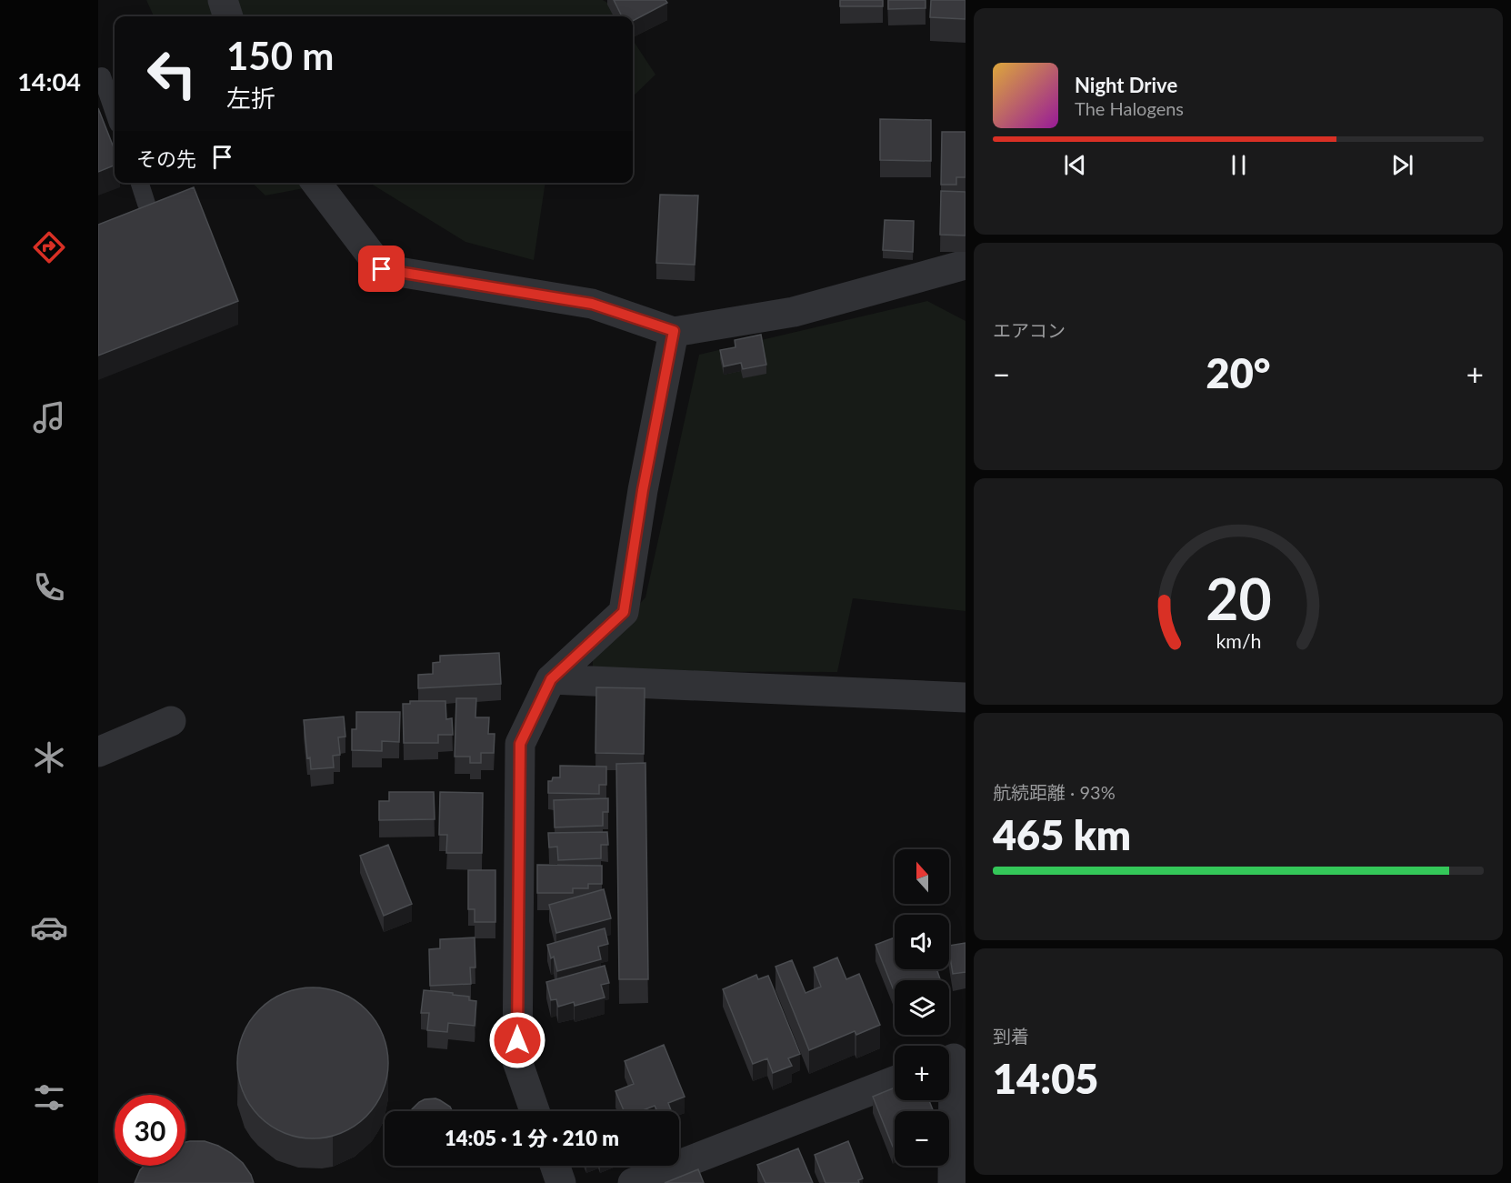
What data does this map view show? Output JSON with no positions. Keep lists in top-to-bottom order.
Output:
{
  "north": "top",
  "page": {
    "tabs": "14:04",
    "turn": ["150 m", "左折"],
    "song": ["Night Drive", "The Halogens"],
    "then": "その先",
    "tile": [
      "エアコン",
      ["航続距離 · 93%", "465 km"],
      ["到着", "14:05"]
    ],
    "heat": ["−", "20°", "+"],
    "map_buttons": ["+", "−"],
    "limit": "30",
    "trip": "14:05 · 1 分 · 210 m",
    "gauge": ["20", "km/h"]
  }
}
